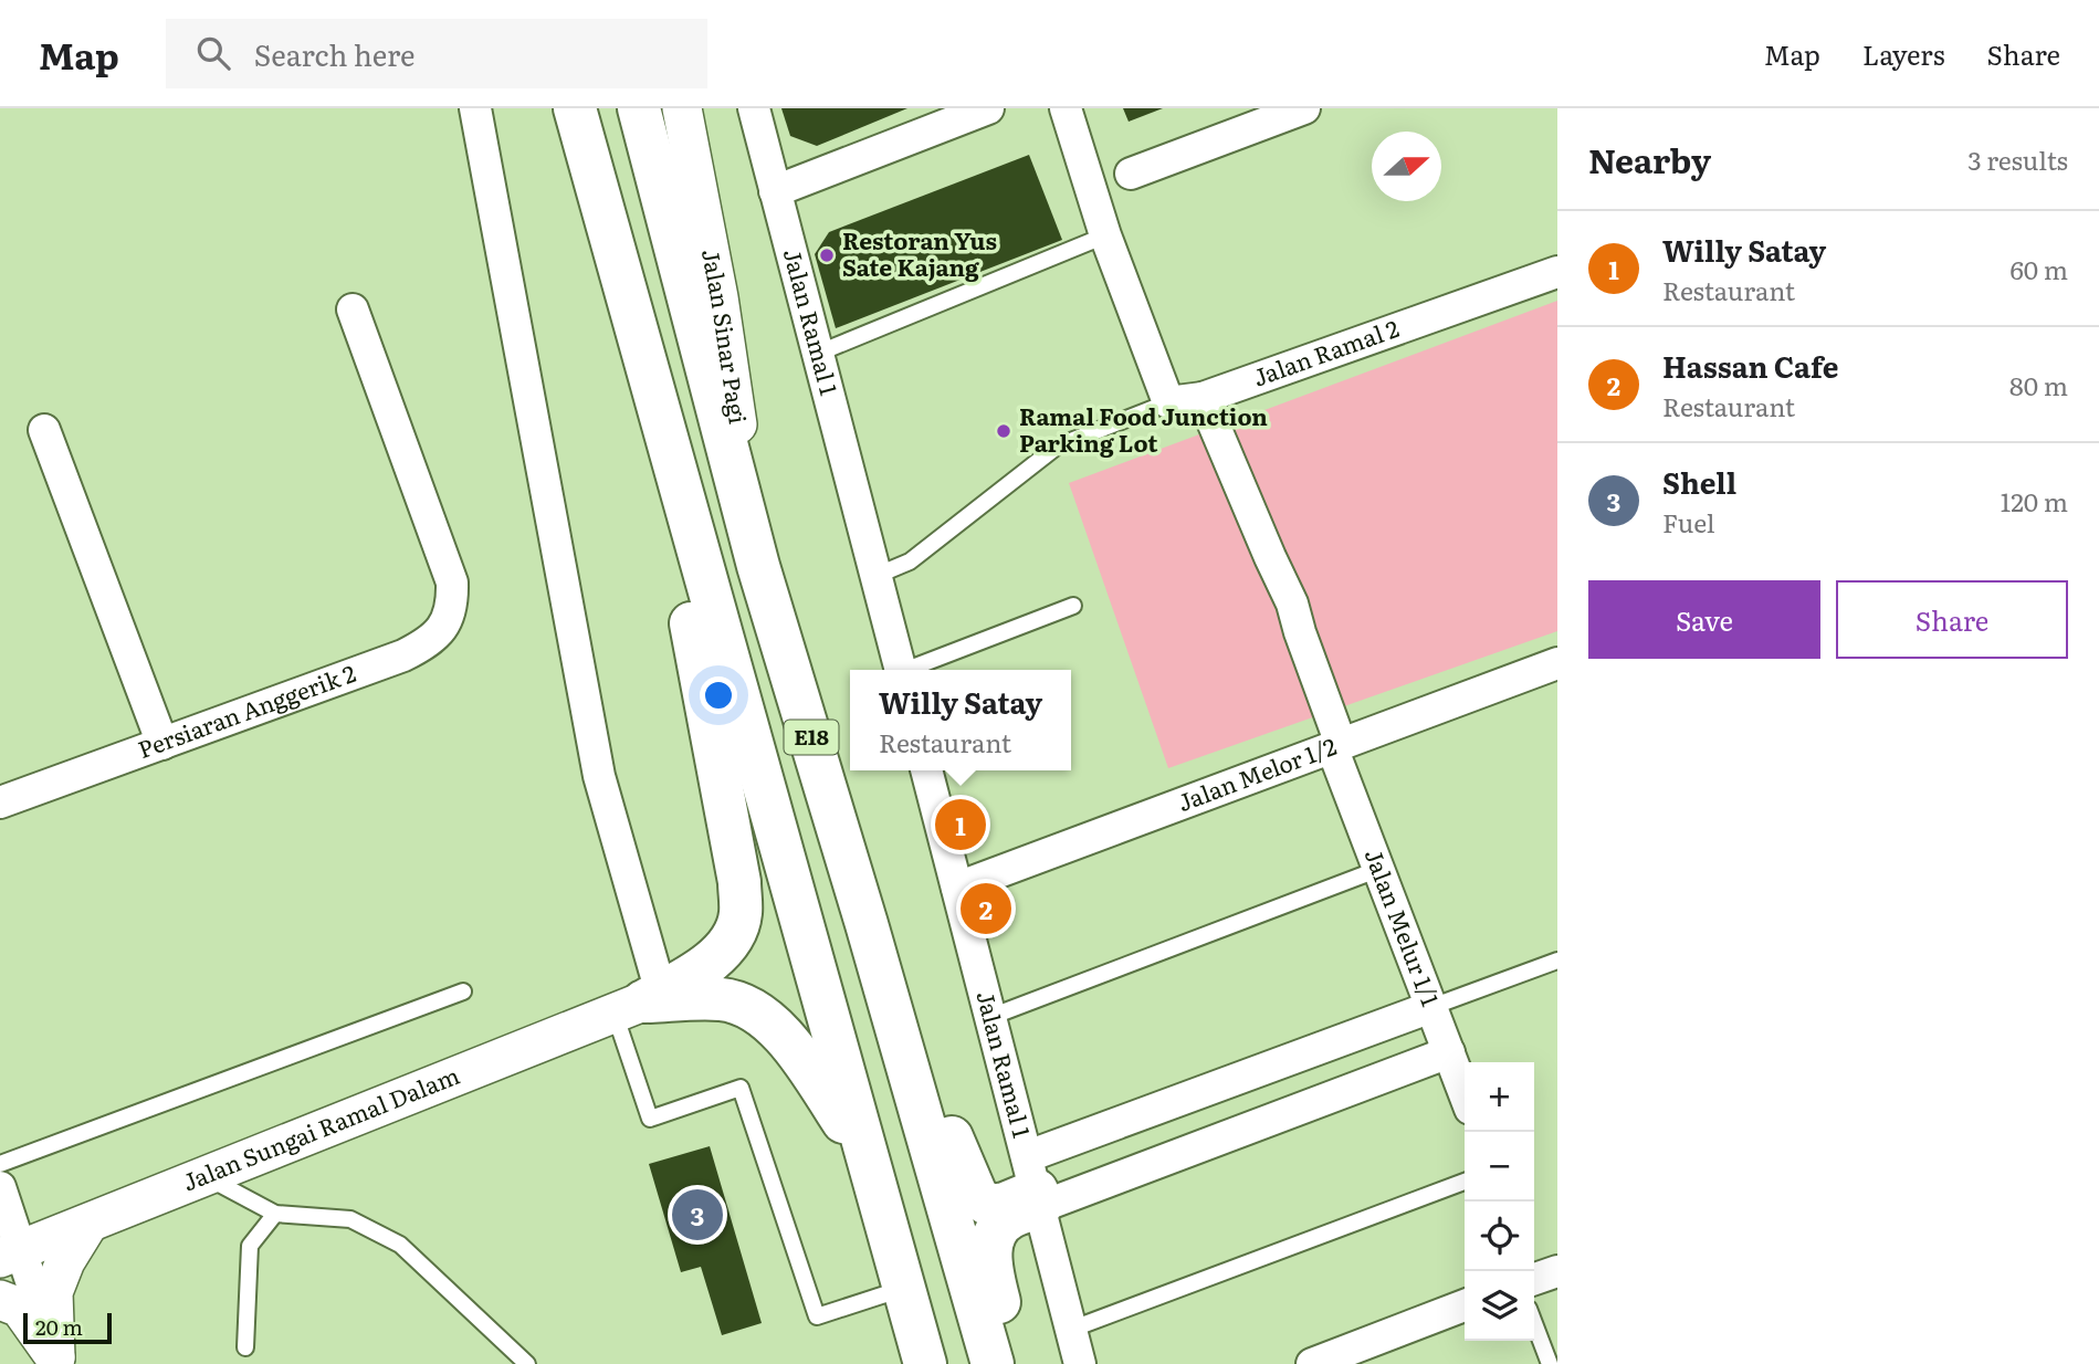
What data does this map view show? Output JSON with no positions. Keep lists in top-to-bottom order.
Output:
{
  "streets": {
    "highway": ["E18"],
    "street": [
      "Jalan Ramal 1",
      "Jalan Sinar Pagi",
      "Jalan Ramal 2",
      "Persiaran Anggerik 2",
      "Jalan Melor 1/2",
      "Jalan Melur 1/1",
      "Jalan Sungai Ramal Dalam"
    ]
  },
  "crossings": [
    ["Jalan Ramal 1", "Jalan Melor 1/2"],
    ["Jalan Sinar Pagi", "E18"],
    ["Jalan Ramal 2", "Jalan Melur 1/1"],
    ["Jalan Melor 1/2", "Jalan Melur 1/1"]
  ],
  "places": ["Restoran Yus Sate Kajang", "Ramal Food Junction Parking Lot"],
  "scale_bar": "20 m",
  "north": "right",
  "page": {
    "header": "Map",
    "search": "Search here",
    "nav": ["Map", "Layers", "Share"],
    "heading": ["Nearby", "3 results"],
    "list": [
      {
        "mark": "1",
        "name": "Willy Satay",
        "note": "Restaurant",
        "value": "60 m"
      },
      {
        "mark": "2",
        "name": "Hassan Cafe",
        "note": "Restaurant",
        "value": "80 m"
      },
      {
        "mark": "3",
        "name": "Shell",
        "note": "Fuel",
        "value": "120 m"
      }
    ],
    "buttons": ["Save", "Share"],
    "popup": ["Willy Satay", "Restaurant"],
    "pins": ["1", "2", "3"],
    "map_buttons": ["+", "−"],
    "scale": "20 m"
  }
}
